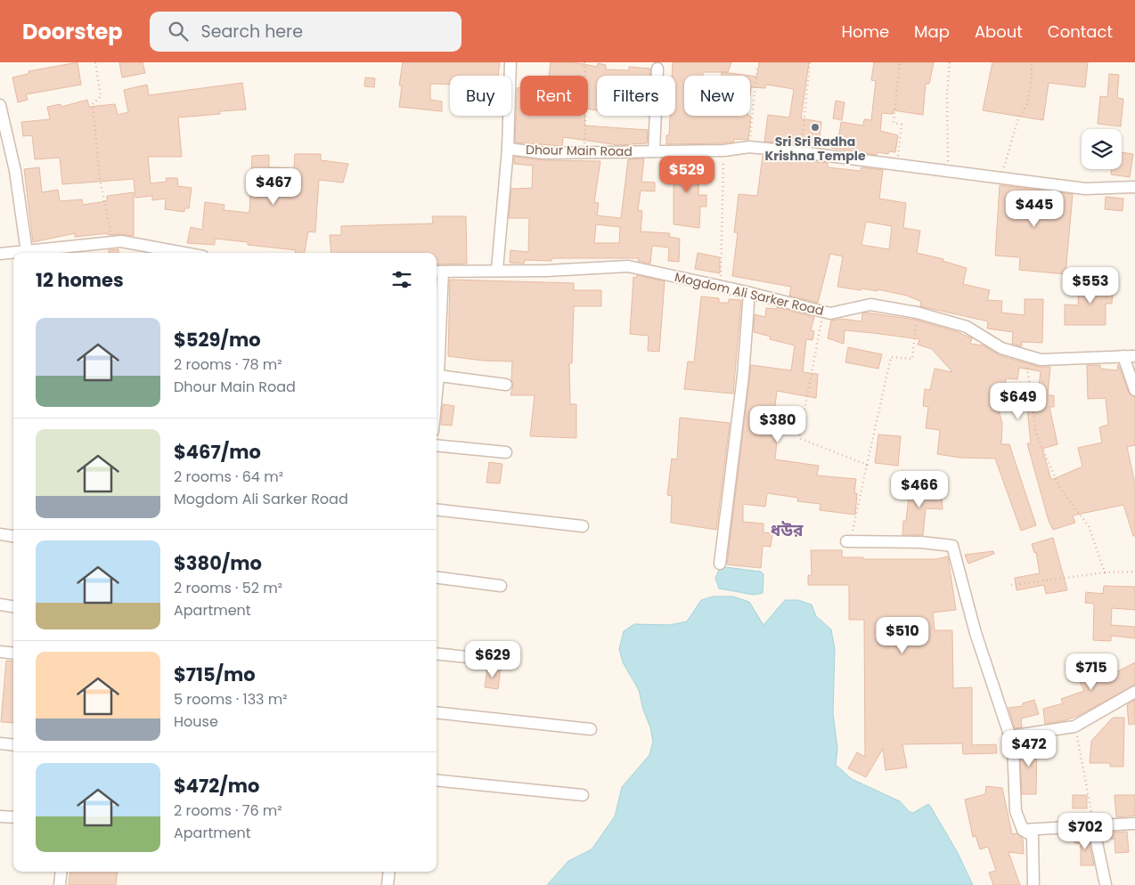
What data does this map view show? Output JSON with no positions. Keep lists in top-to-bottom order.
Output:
{
  "streets": {
    "street": ["Dhour Main Road", "Mogdom Ali Sarker Road"]
  },
  "districts": ["ধউর"],
  "places": ["Sri Sri Radha Krishna Temple"],
  "page": {
    "header": "Doorstep",
    "search": "Search here",
    "nav": [
      "Home",
      "Map",
      "About",
      "Contact"
    ],
    "chip": [
      "Buy",
      "Rent",
      "Filters",
      "New"
    ],
    "price": [
      "$529",
      "$467",
      "$445",
      "$553",
      "$649",
      "$380",
      "$466",
      "$510",
      "$629",
      "$715",
      "$472",
      "$702"
    ],
    "heading": "12 homes",
    "list": [
      {
        "name": "$529/mo",
        "note": "2 rooms · 78 m² · Dhour Main Road"
      },
      {
        "name": "$467/mo",
        "note": "2 rooms · 64 m² · Mogdom Ali Sarker Road"
      },
      {
        "name": "$380/mo",
        "note": "2 rooms · 52 m² · Apartment"
      },
      {
        "name": "$715/mo",
        "note": "5 rooms · 133 m² · House"
      },
      {
        "name": "$472/mo",
        "note": "2 rooms · 76 m² · Apartment"
      }
    ]
  }
}
